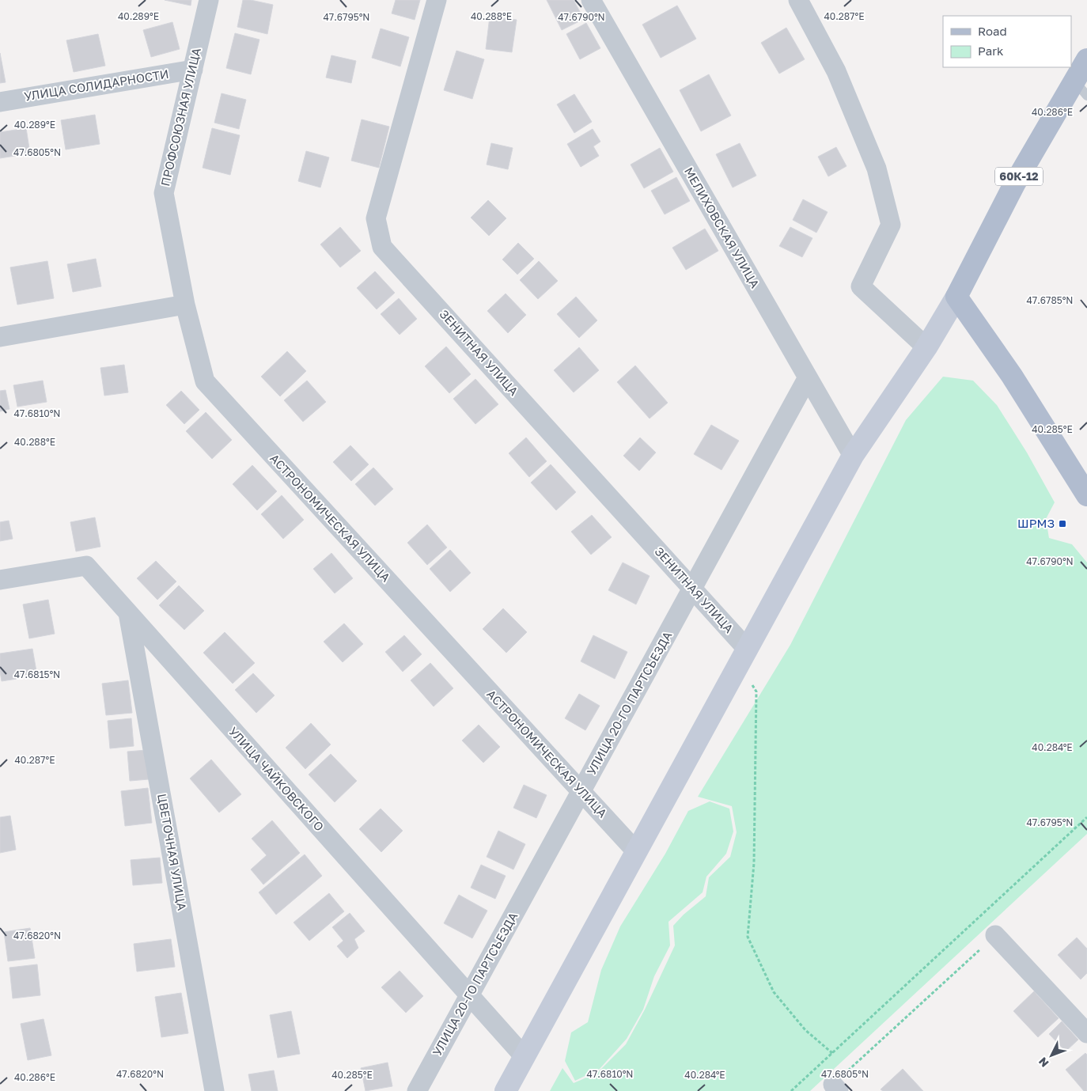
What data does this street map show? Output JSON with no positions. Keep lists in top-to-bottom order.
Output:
{
  "streets": {
    "main road": ["60К-12"],
    "street": [
      "УЛИЦА СОЛИДАРНОСТИ",
      "ПРОФСОЮЗНАЯ УЛИЦА",
      "МЕЛИХОВСКАЯ УЛИЦА",
      "ЗЕНИТНАЯ УЛИЦА",
      "АСТРОНОМИЧЕСКАЯ УЛИЦА",
      "УЛИЦА 20-ГО ПАРТСЪЕЗДА",
      "УЛИЦА ЧАЙКОВСКОГО",
      "ЦВЕТОЧНАЯ УЛИЦА"
    ]
  },
  "crossings": [
    ["УЛИЦА СОЛИДАРНОСТИ", "ПРОФСОЮЗНАЯ УЛИЦА"],
    ["ПРОФСОЮЗНАЯ УЛИЦА", "АСТРОНОМИЧЕСКАЯ УЛИЦА"],
    ["МЕЛИХОВСКАЯ УЛИЦА", "УЛИЦА 20-ГО ПАРТСЪЕЗДА"],
    ["ЗЕНИТНАЯ УЛИЦА", "УЛИЦА 20-ГО ПАРТСЪЕЗДА"],
    ["АСТРОНОМИЧЕСКАЯ УЛИЦА", "УЛИЦА 20-ГО ПАРТСЪЕЗДА"],
    ["УЛИЦА 20-ГО ПАРТСЪЕЗДА", "УЛИЦА ЧАЙКОВСКОГО"],
    ["УЛИЦА ЧАЙКОВСКОГО", "ЦВЕТОЧНАЯ УЛИЦА"]
  ],
  "places": {
    "transit": ["ШРМЗ"]
  },
  "legend": ["Road", "Park"],
  "north": "bottom left",
  "coordinates": [
    "40.289°E",
    "40.288°E",
    "40.287°E",
    "47.6790°N",
    "47.6795°N",
    "40.286°E",
    "47.6805°N",
    "47.6785°N",
    "47.6810°N",
    "40.285°E",
    "47.6815°N",
    "40.284°E",
    "47.6820°N"
  ]
}
